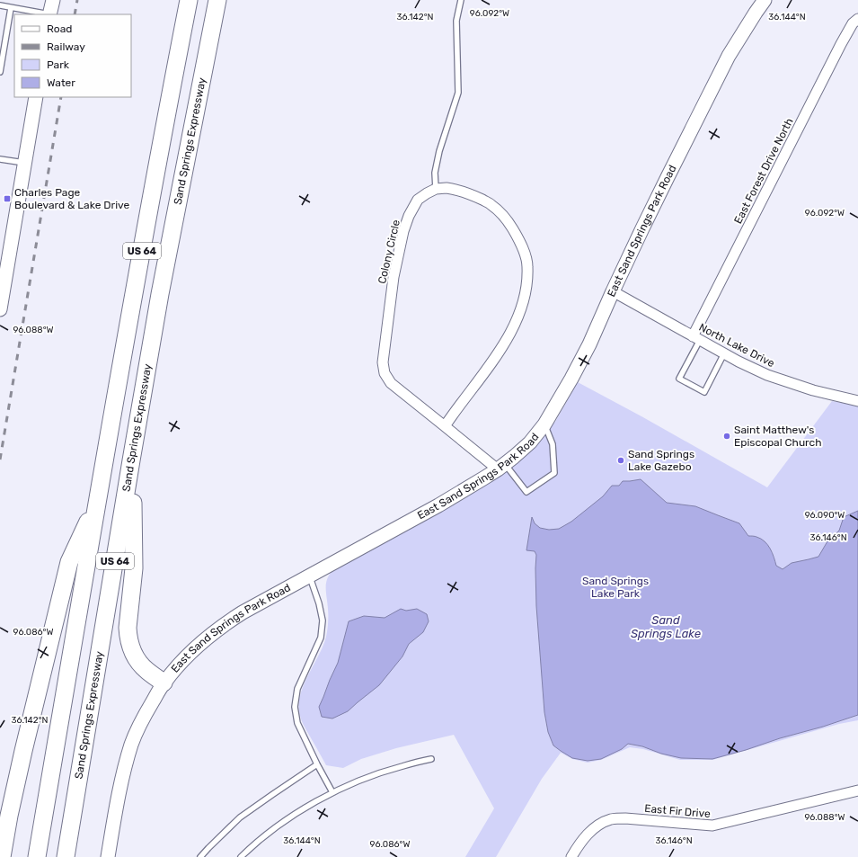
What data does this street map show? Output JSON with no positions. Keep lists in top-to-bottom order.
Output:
{
  "streets": {
    "highway": ["Sand Springs Expressway", "US 64"],
    "street": [
      "East Forest Drive North",
      "East Sand Springs Park Road",
      "Colony Circle",
      "North Lake Drive",
      "East Fir Drive"
    ]
  },
  "crossings": [
    ["East Forest Drive North", "North Lake Drive"],
    ["East Sand Springs Park Road", "Colony Circle"],
    ["East Sand Springs Park Road", "North Lake Drive"]
  ],
  "water": ["Sand Springs Lake"],
  "parks": ["Sand Springs Lake Park"],
  "places": {
    "transit": ["Charles Page Boulevard & Lake Drive"],
    "other": ["Saint Matthew's Episcopal Church", "Sand Springs Lake Gazebo"]
  },
  "legend": [
    "Road",
    "Railway",
    "Park",
    "Water"
  ],
  "coordinates": [
    "96.092°W",
    "36.142°N",
    "36.144°N",
    "96.088°W",
    "96.090°W",
    "36.146°N",
    "96.086°W"
  ]
}
